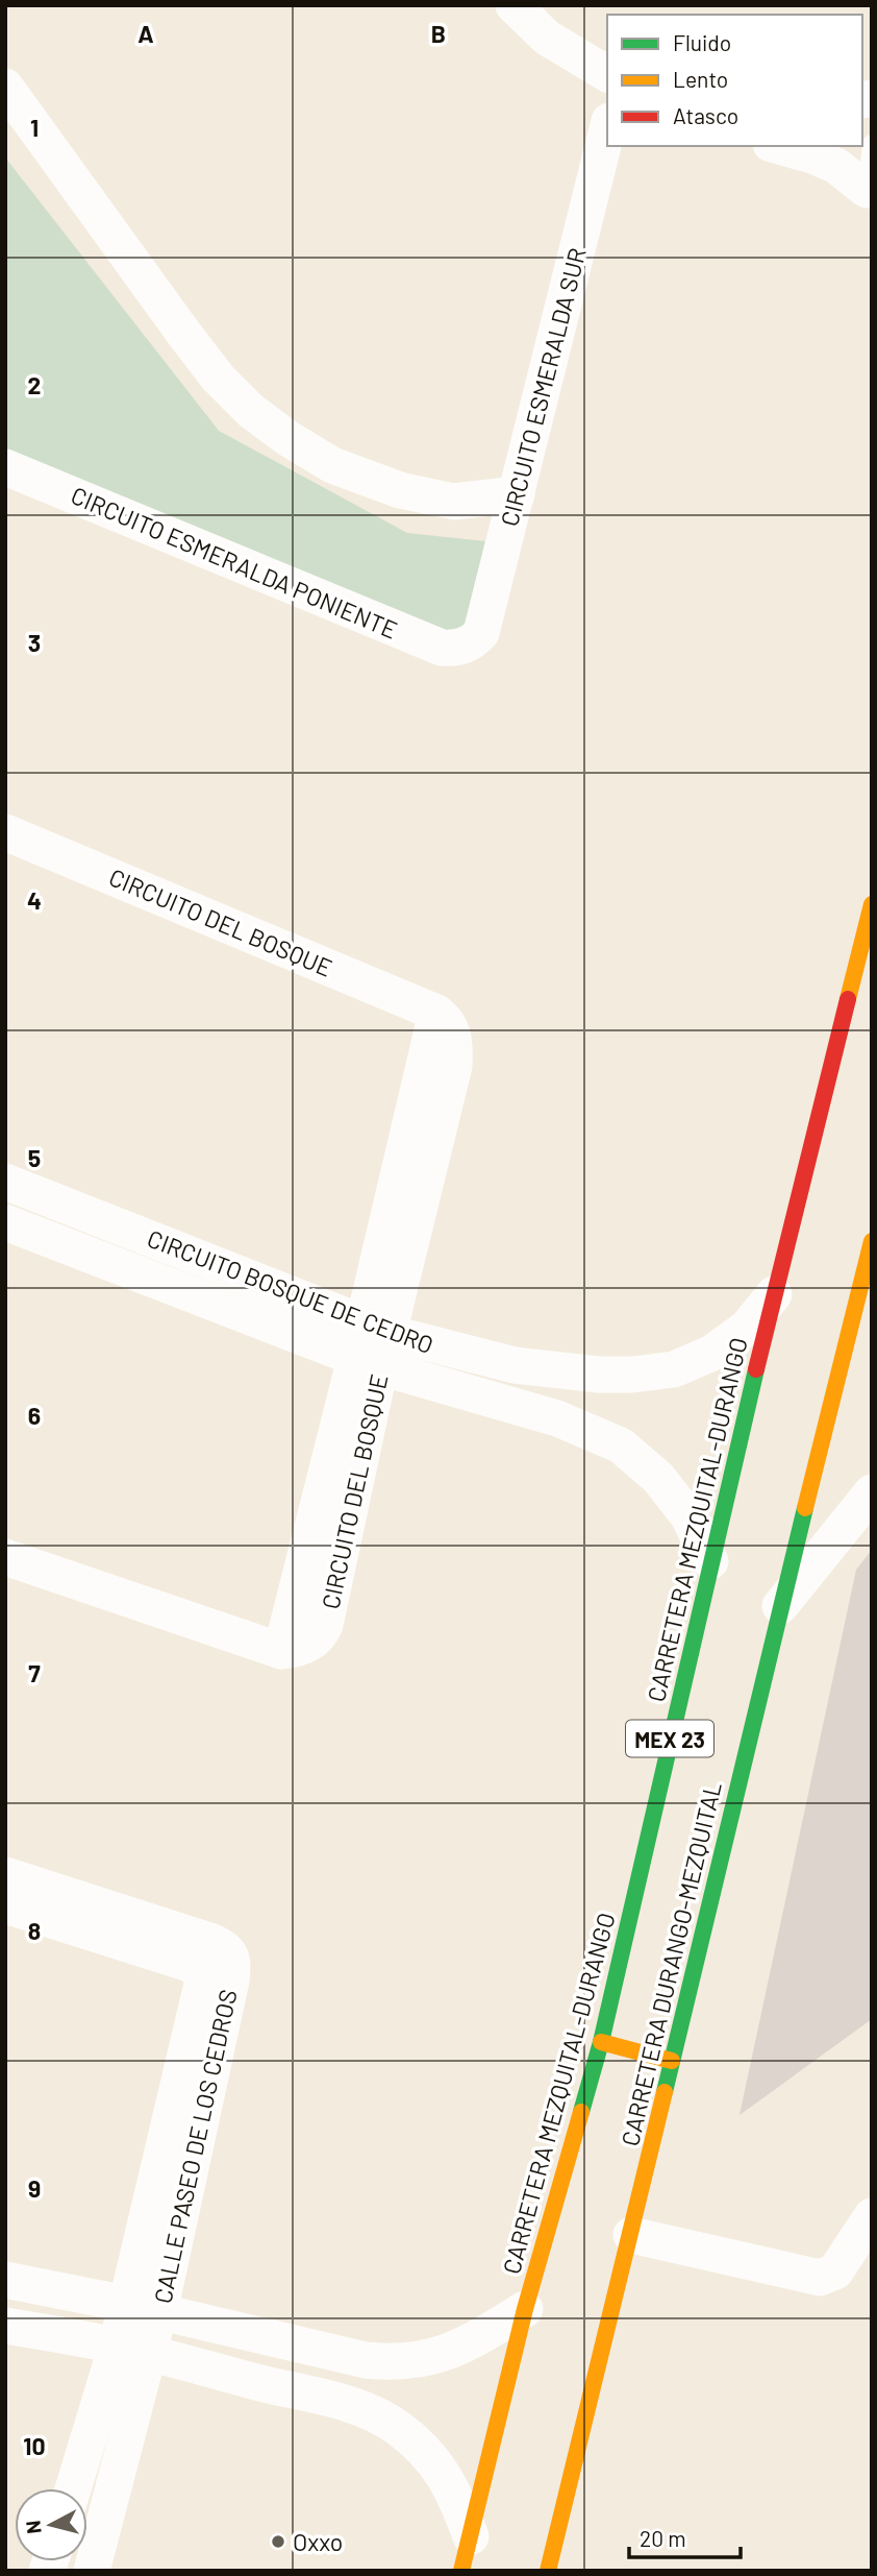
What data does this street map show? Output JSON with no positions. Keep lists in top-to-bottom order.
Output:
{
  "streets": {
    "main road": ["CARRETERA MEZQUITAL-DURANGO", "MEX 23", "CARRETERA DURANGO-MEZQUITAL"],
    "street": [
      "CIRCUITO ESMERALDA SUR",
      "CIRCUITO ESMERALDA PONIENTE",
      "CIRCUITO DEL BOSQUE",
      "CIRCUITO BOSQUE DE CEDRO",
      "CALLE PASEO DE LOS CEDROS"
    ]
  },
  "crossings": [
    ["CIRCUITO ESMERALDA SUR", "CIRCUITO ESMERALDA PONIENTE"],
    ["CIRCUITO DEL BOSQUE", "CIRCUITO BOSQUE DE CEDRO"],
    ["CIRCUITO BOSQUE DE CEDRO", "CARRETERA MEZQUITAL-DURANGO"]
  ],
  "places": ["Oxxo"],
  "legend": ["Fluido", "Lento", "Atasco"],
  "scale_bar": "20 m",
  "north": "left",
  "grid": {
    "columns": ["A", "B"],
    "rows": [
      "1",
      "2",
      "3",
      "4",
      "5",
      "6",
      "7",
      "8",
      "9",
      "10"
    ]
  }
}
